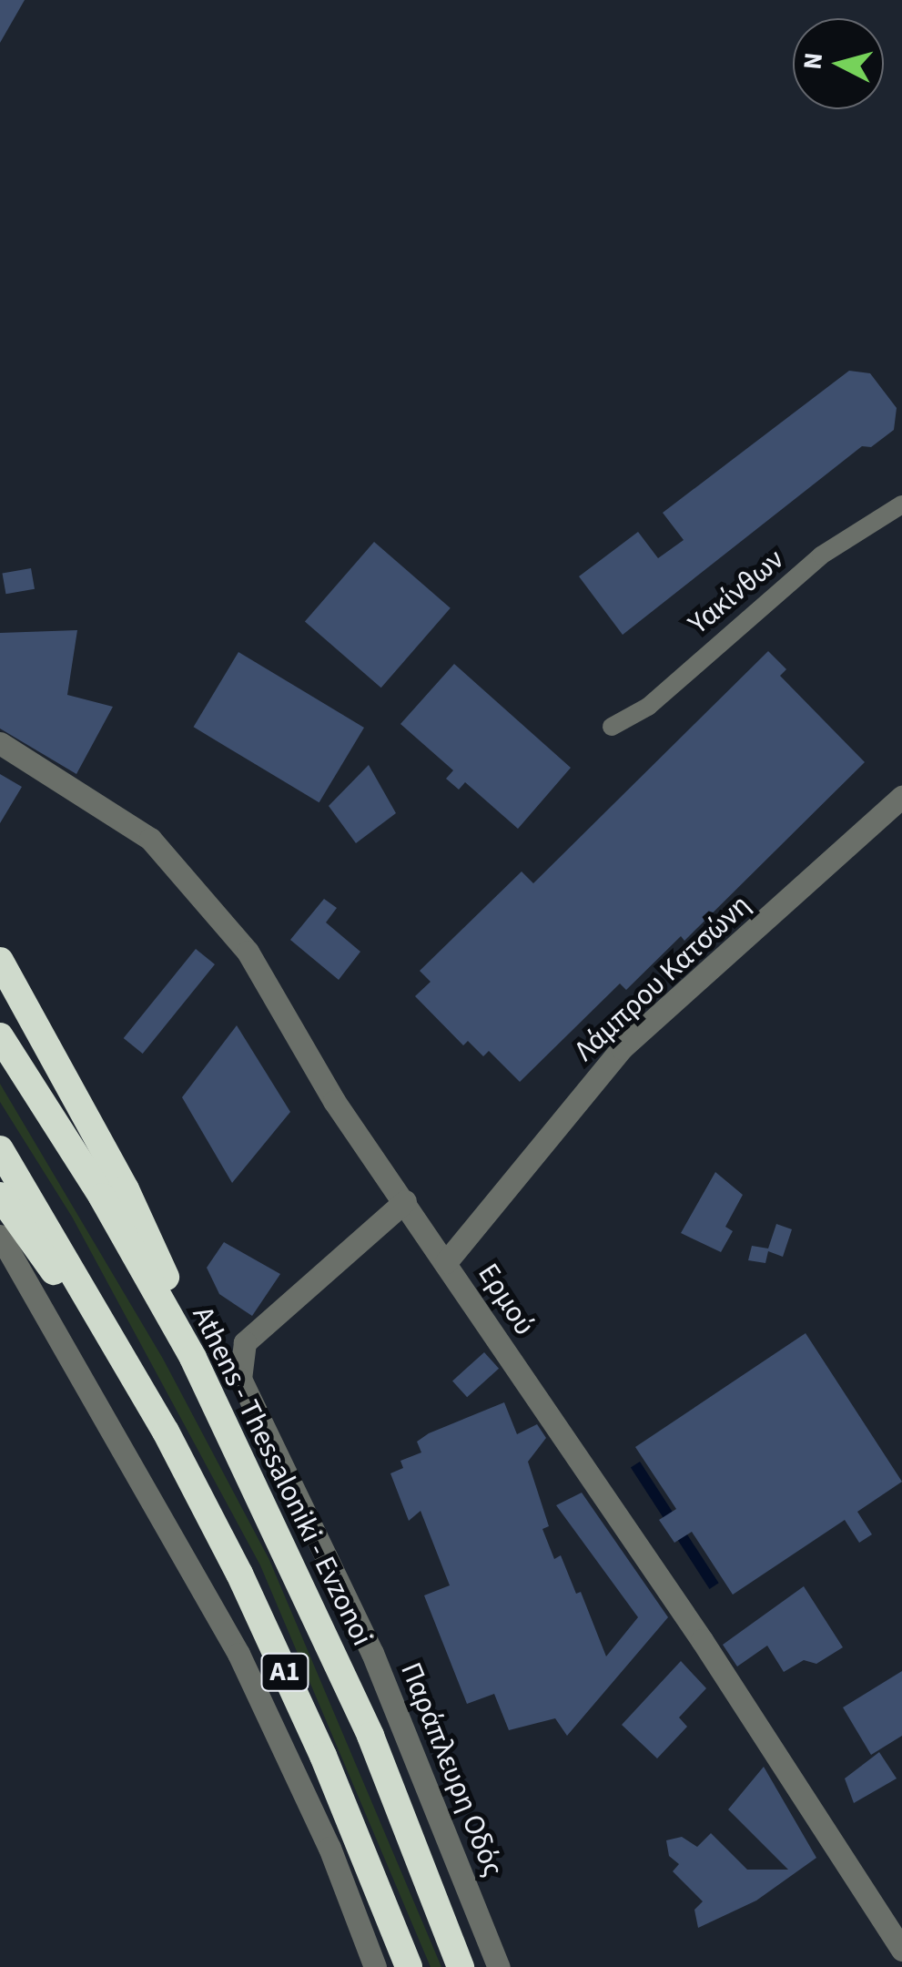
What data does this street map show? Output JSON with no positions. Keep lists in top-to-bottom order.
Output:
{
  "streets": {
    "highway": ["Athens - Thessaloniki - Evzonoi", "Α1"],
    "street": [
      "Υακίνθων",
      "Λάμπρου Κατσώνη",
      "Ερμού",
      "Παράπλευρη Οδός"
    ]
  },
  "crossings": [
    ["Λάμπρου Κατσώνη", "Ερμού"],
    ["Ερμού", "Παράπλευρη Οδός"]
  ],
  "north": "left"
}
